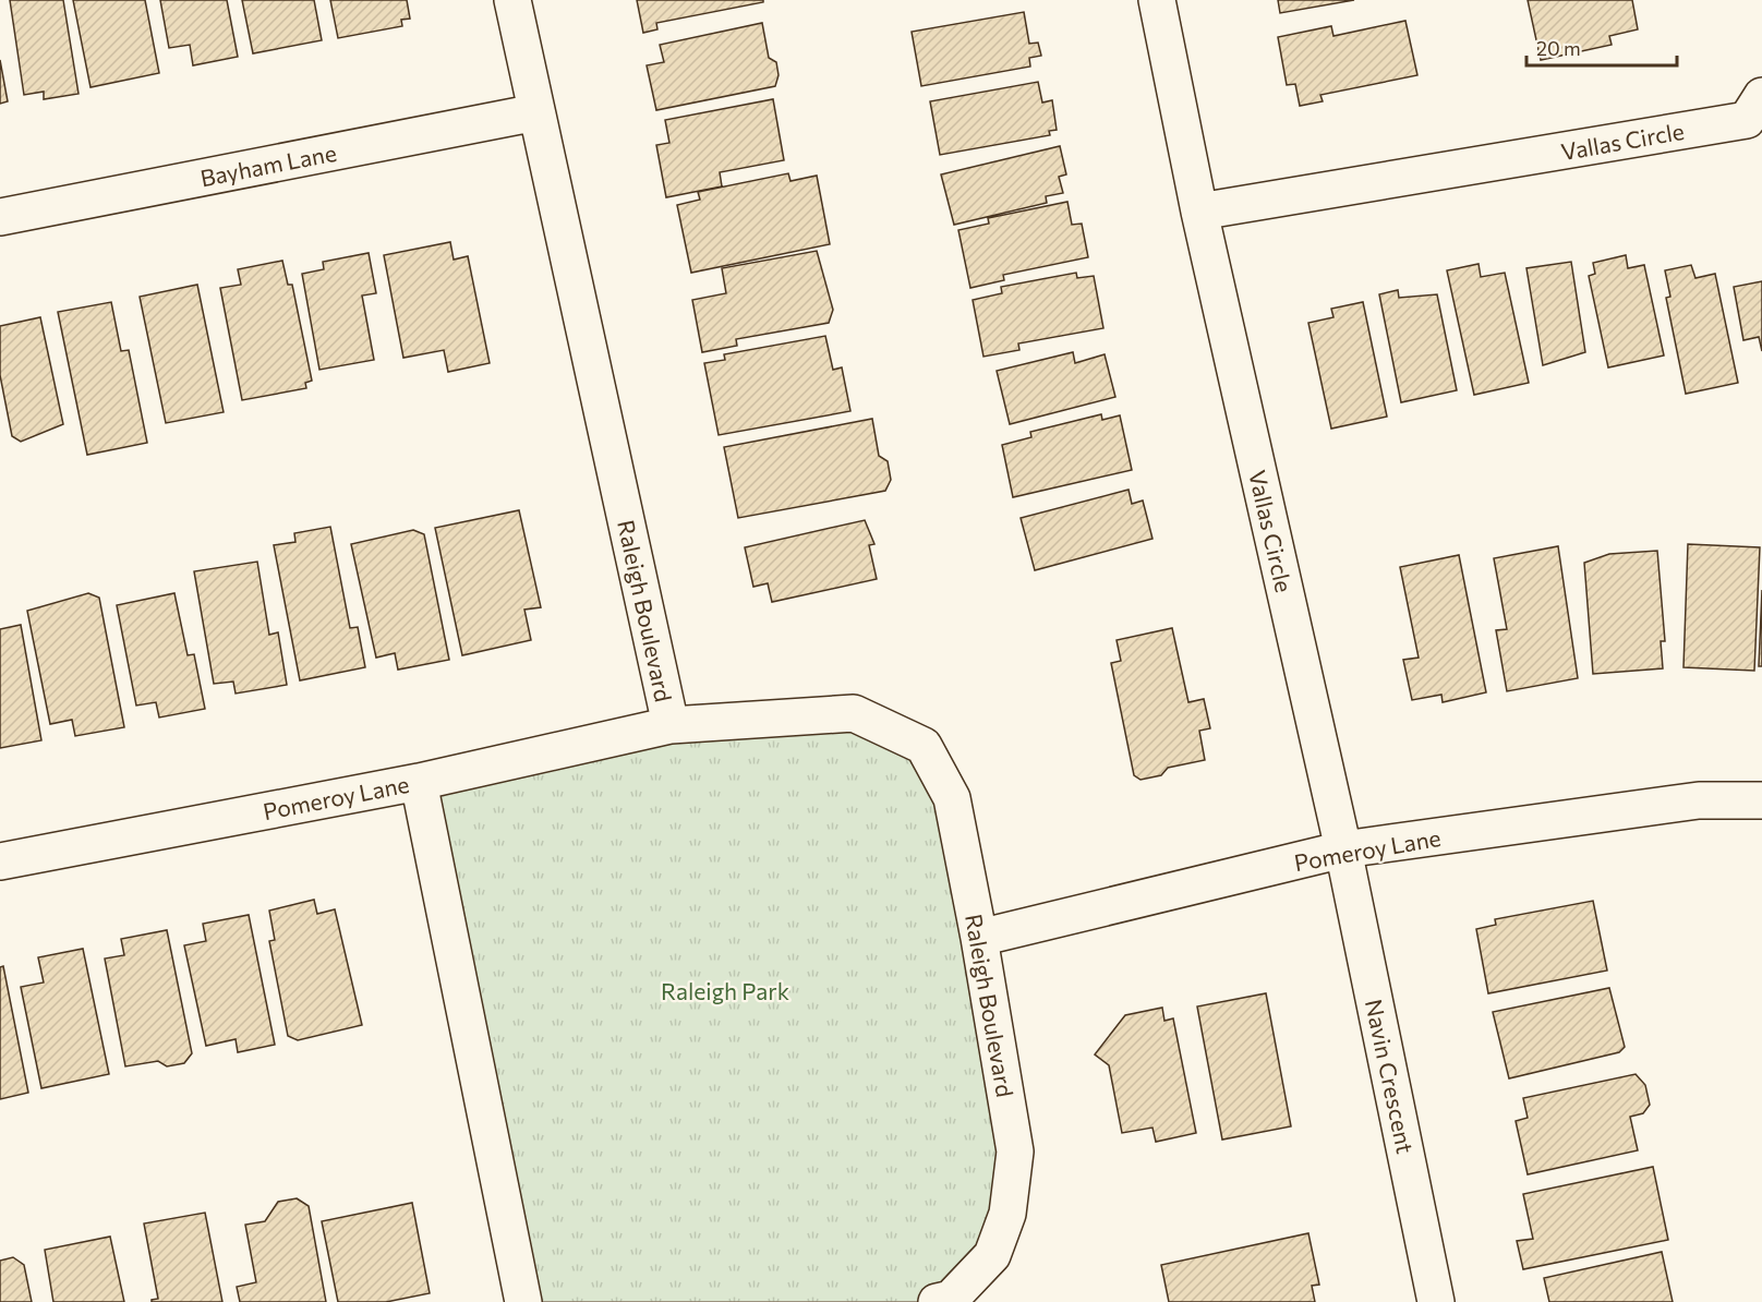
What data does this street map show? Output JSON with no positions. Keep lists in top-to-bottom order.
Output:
{
  "streets": {
    "street": [
      "Vallas Circle",
      "Bayham Lane",
      "Raleigh Boulevard",
      "Pomeroy Lane",
      "Navin Crescent"
    ]
  },
  "crossings": [
    ["Vallas Circle", "Pomeroy Lane"],
    ["Vallas Circle", "Navin Crescent"],
    ["Bayham Lane", "Raleigh Boulevard"],
    ["Raleigh Boulevard", "Pomeroy Lane"],
    ["Pomeroy Lane", "Navin Crescent"]
  ],
  "parks": ["Raleigh Park"],
  "scale_bar": "20 m"
}
